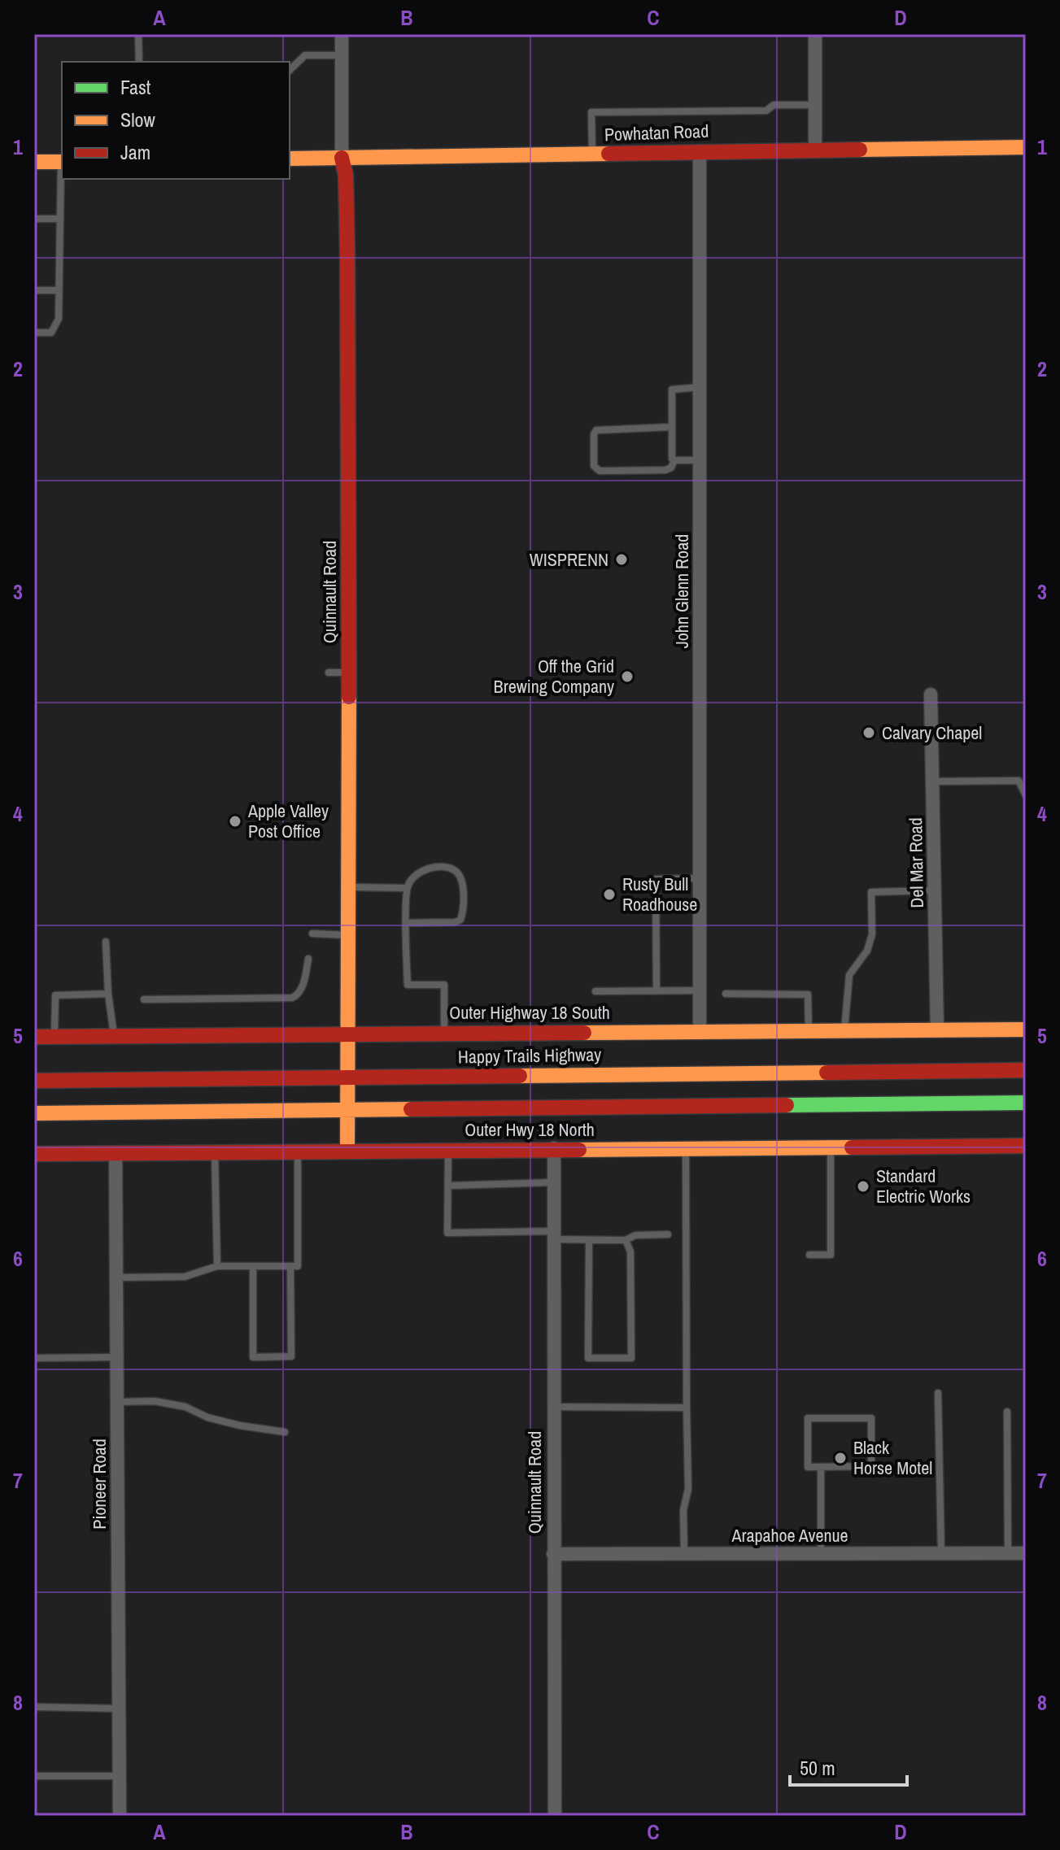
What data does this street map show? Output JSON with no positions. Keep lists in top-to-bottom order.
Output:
{
  "streets": {
    "street": [
      "Powhatan Road",
      "John Glenn Road",
      "Quinnault Road",
      "Del Mar Road",
      "Outer Highway 18 South",
      "Happy Trails Highway",
      "Outer Hwy 18 North",
      "Pioneer Road",
      "Arapahoe Avenue"
    ]
  },
  "crossings": [
    ["Powhatan Road", "John Glenn Road"],
    ["Powhatan Road", "Quinnault Road"],
    ["John Glenn Road", "Outer Highway 18 South"],
    ["Quinnault Road", "Outer Highway 18 South"],
    ["Quinnault Road", "Happy Trails Highway"],
    ["Quinnault Road", "Outer Hwy 18 North"],
    ["Quinnault Road", "Arapahoe Avenue"],
    ["Del Mar Road", "Outer Highway 18 South"],
    ["Outer Hwy 18 North", "Pioneer Road"]
  ],
  "places": [
    "WISPRENN",
    "Off the Grid Brewing Company",
    "Calvary Chapel",
    "Apple Valley Post Office",
    "Rusty Bull Roadhouse",
    "Standard Electric Works",
    "Black Horse Motel"
  ],
  "legend": ["Fast", "Slow", "Jam"],
  "scale_bar": "50 m",
  "grid": {
    "columns": [
      "A",
      "B",
      "C",
      "D"
    ],
    "rows": [
      "1",
      "2",
      "3",
      "4",
      "5",
      "6",
      "7",
      "8"
    ]
  }
}
